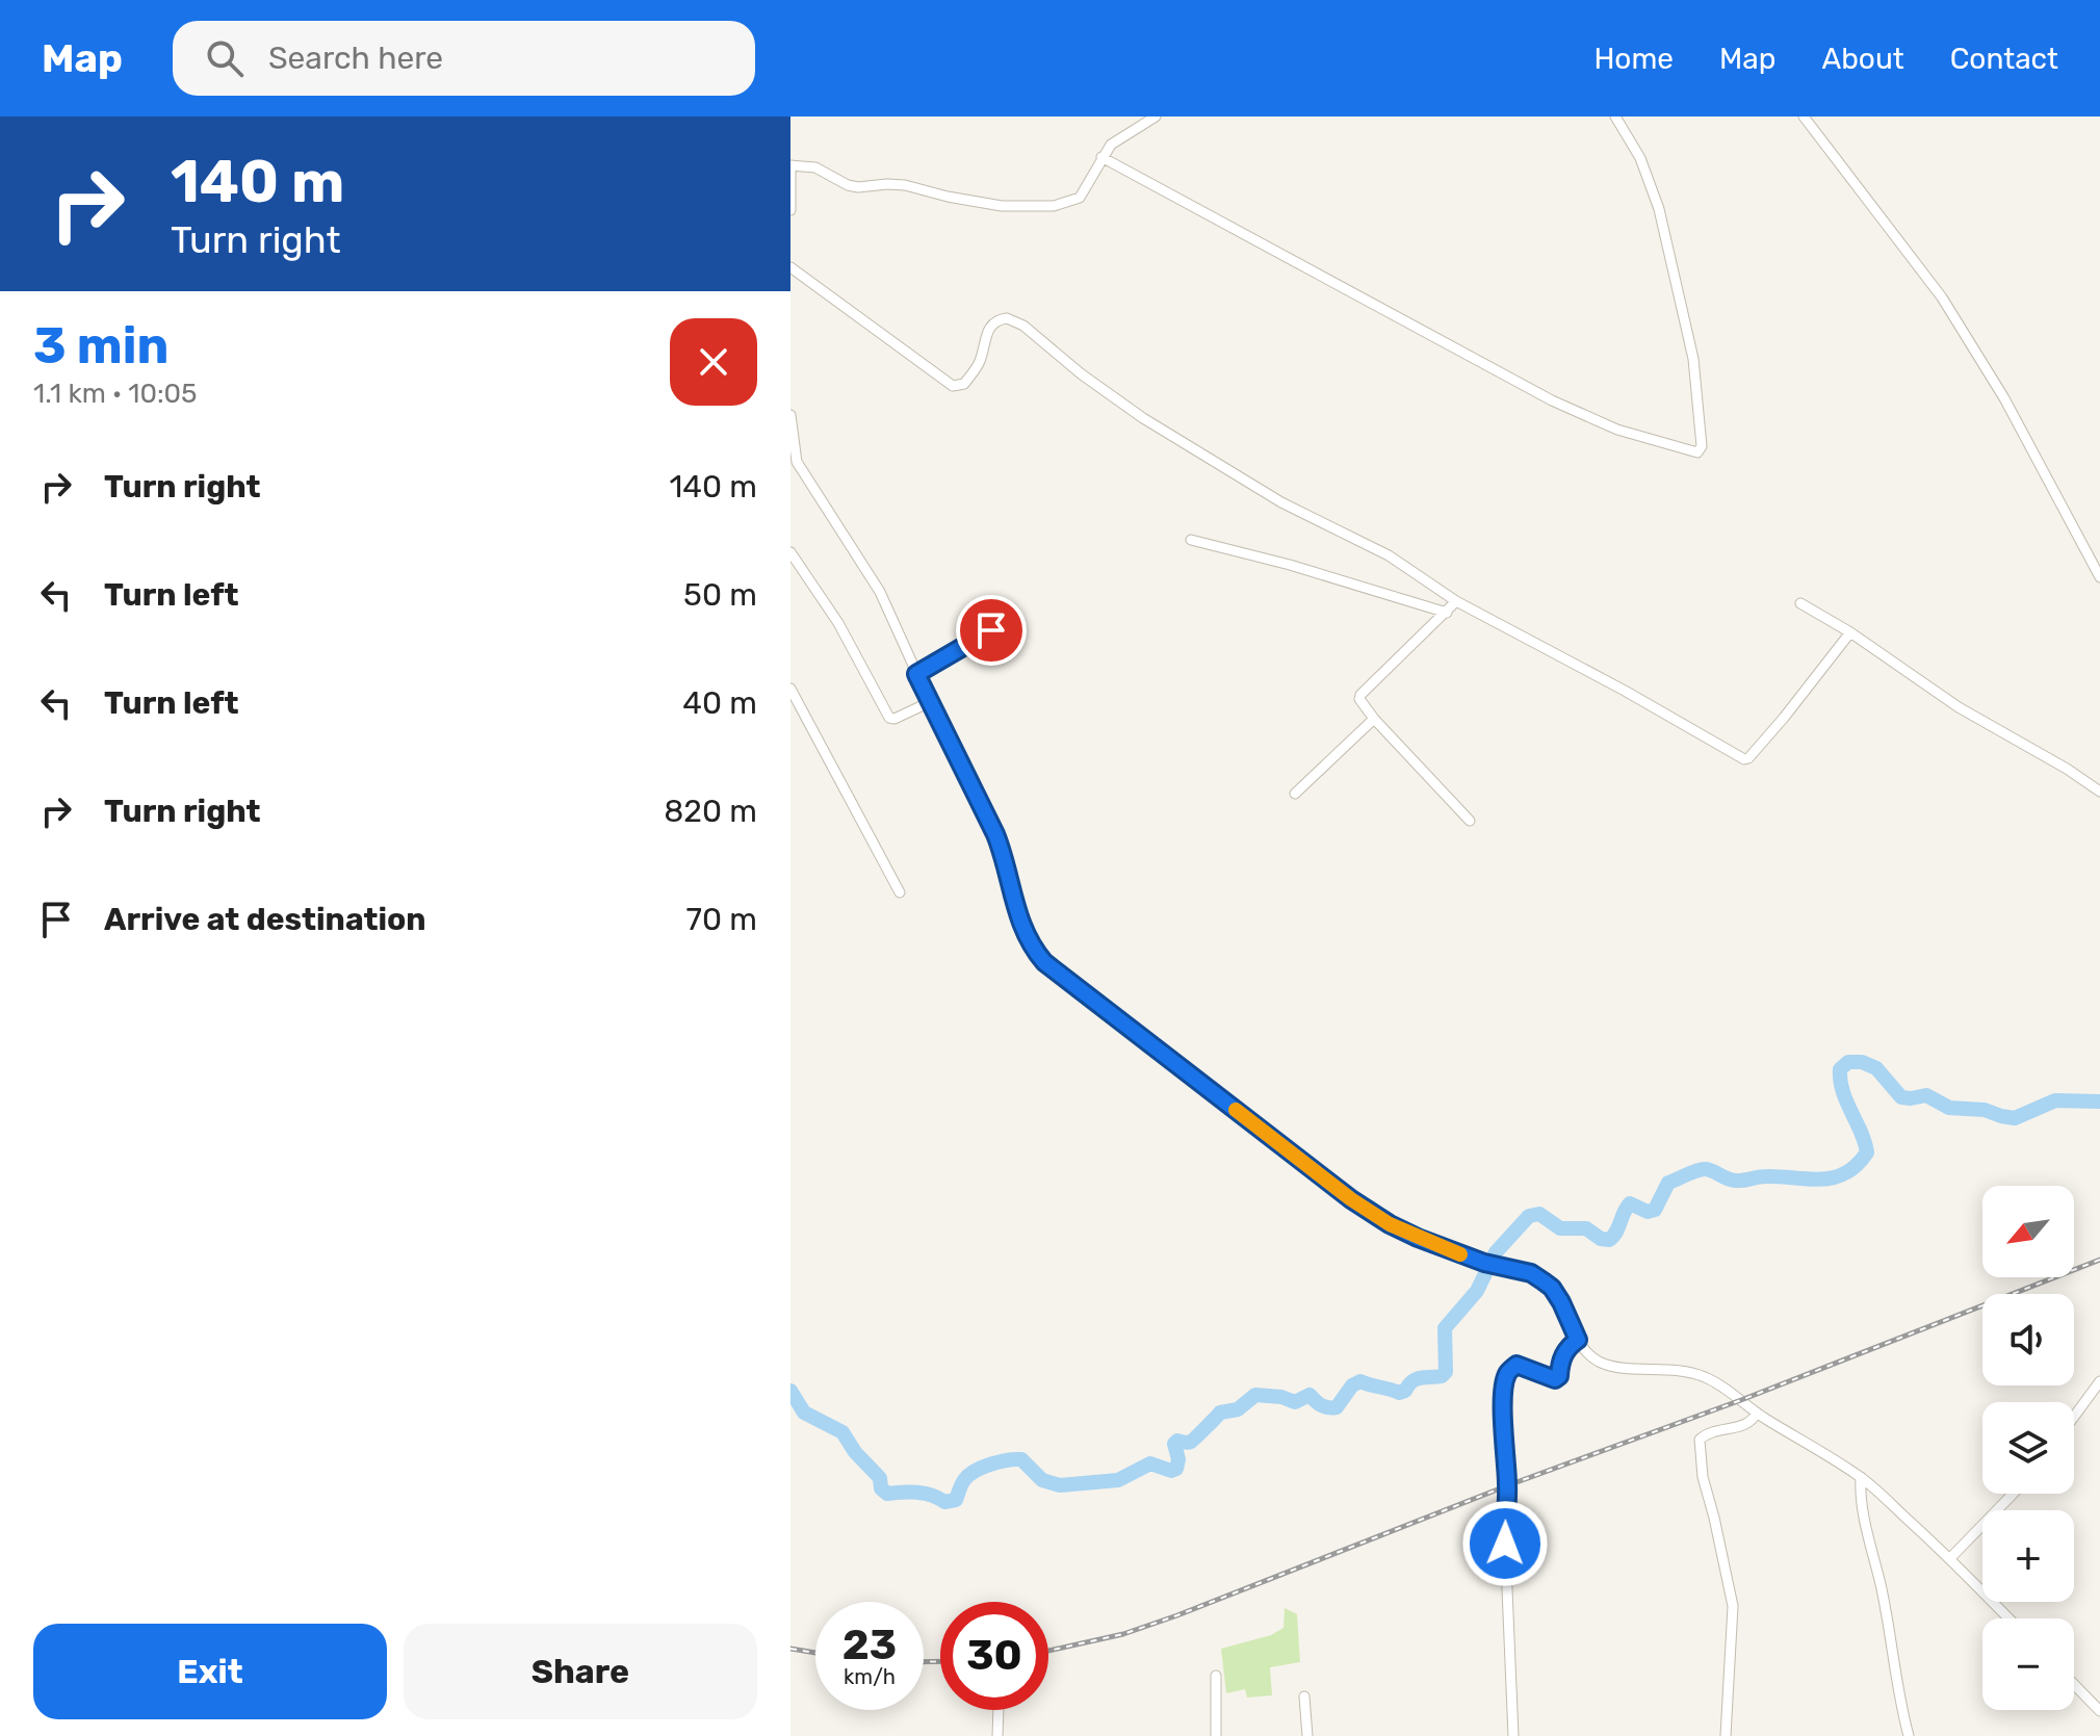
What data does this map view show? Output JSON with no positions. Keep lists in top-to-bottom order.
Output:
{
  "north": "bottom left",
  "page": {
    "header": "Map",
    "search": "Search here",
    "nav": [
      "Home",
      "Map",
      "About",
      "Contact"
    ],
    "turn": ["140 m", "Turn right"],
    "heading": ["3 min", "1.1 km · 10:05"],
    "list": [
      {
        "name": "Turn right",
        "value": "140 m"
      },
      {
        "name": "Turn left",
        "value": "50 m"
      },
      {
        "name": "Turn left",
        "value": "40 m"
      },
      {
        "name": "Turn right",
        "value": "820 m"
      },
      {
        "name": "Arrive at destination",
        "value": "70 m"
      }
    ],
    "map_buttons": ["+", "−"],
    "speed": "23 km/h",
    "limit": "30",
    "buttons": ["Exit", "Share"]
  }
}
